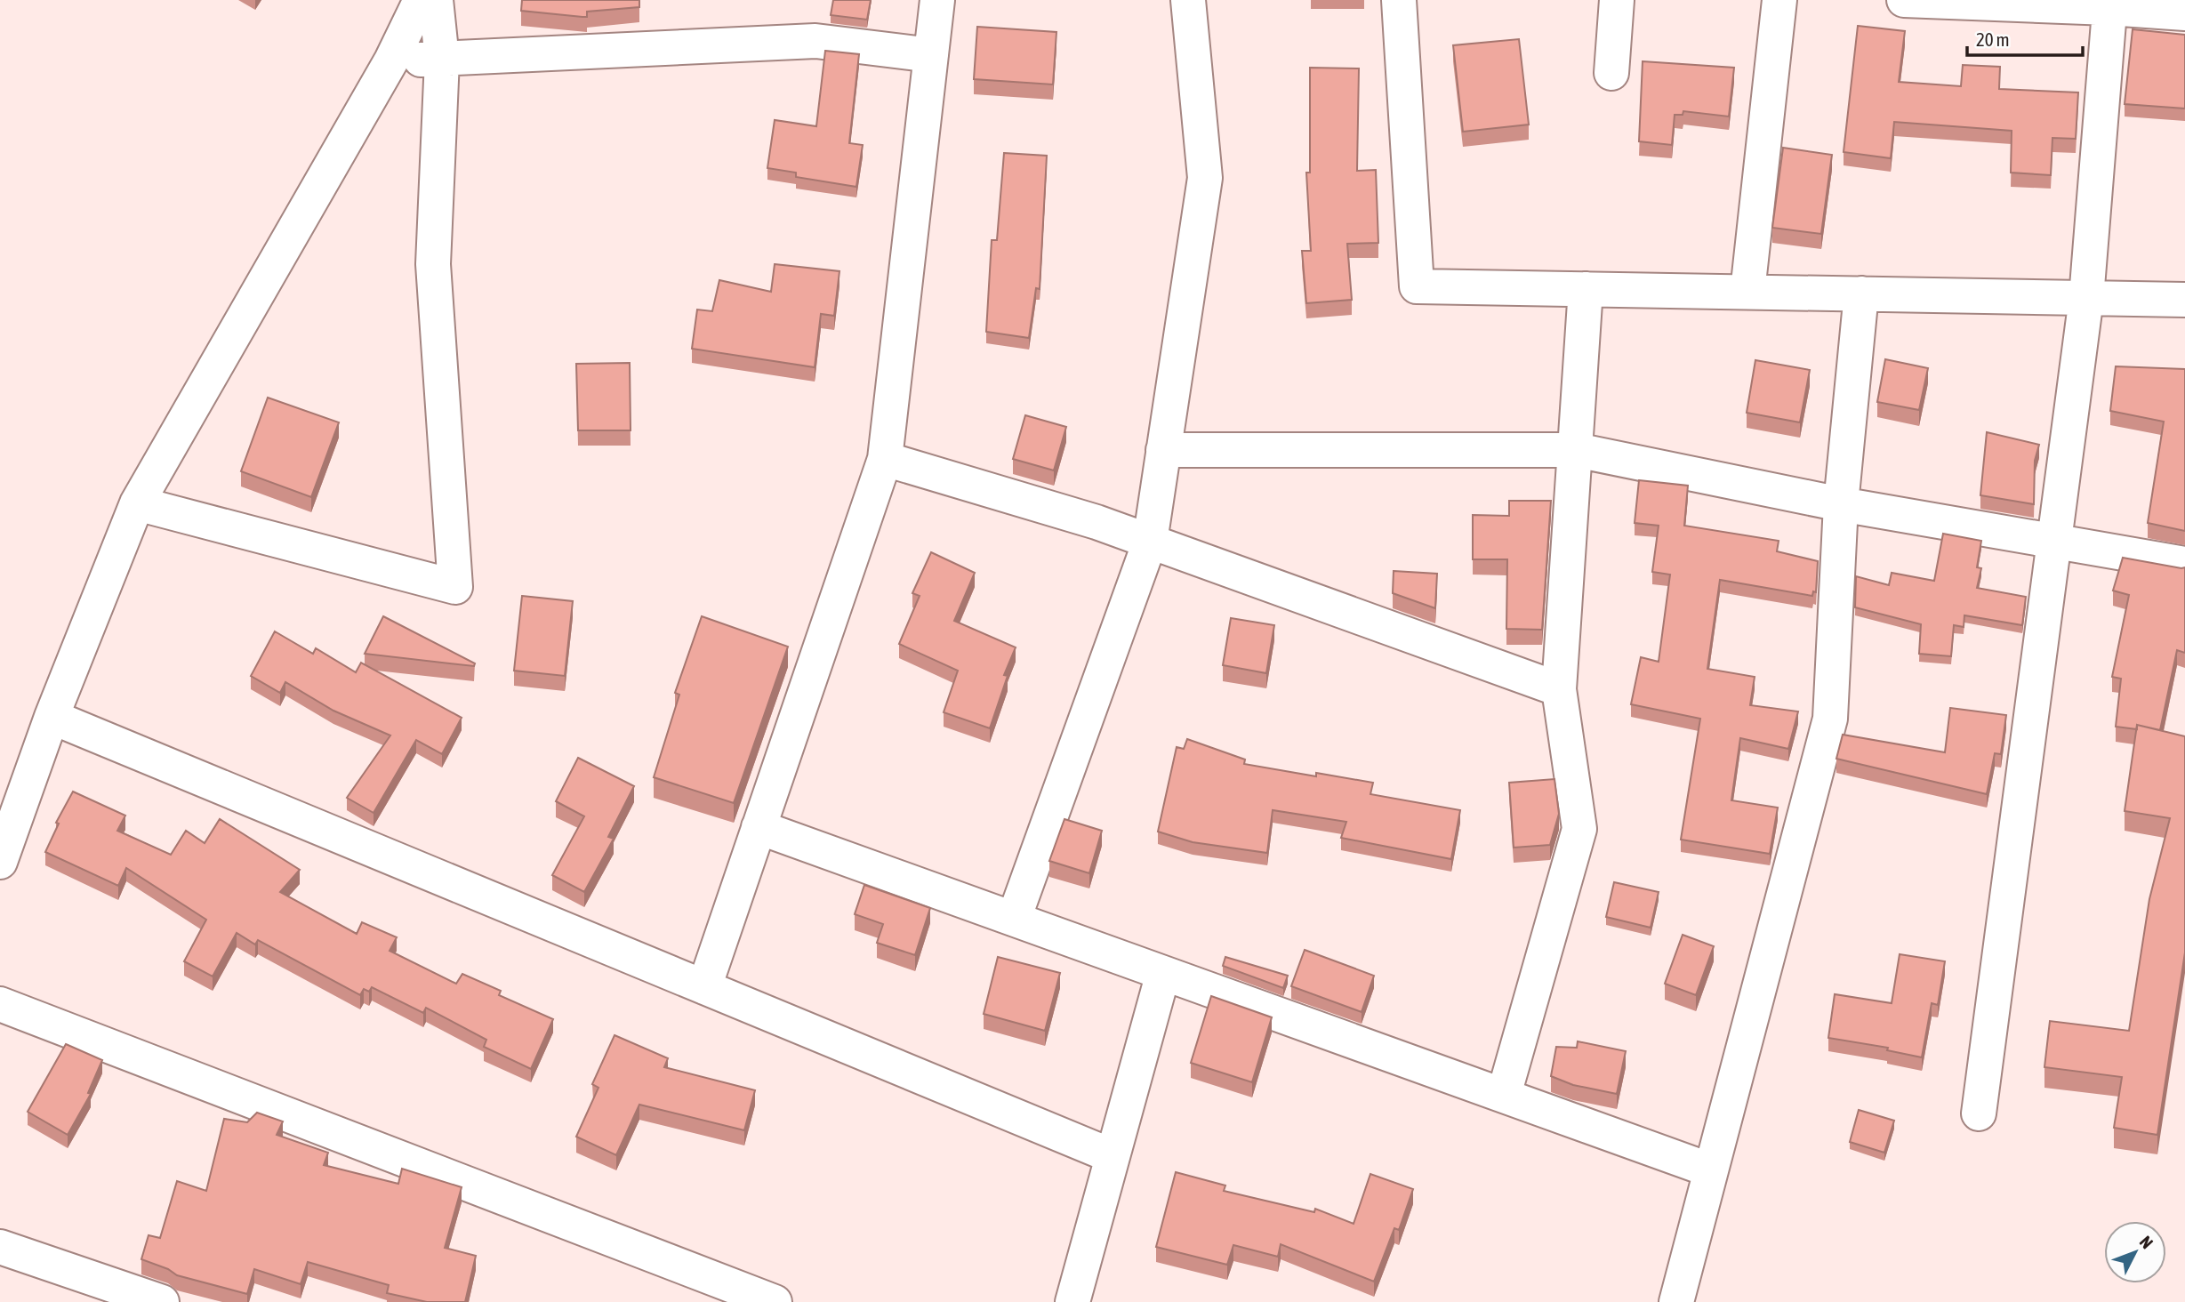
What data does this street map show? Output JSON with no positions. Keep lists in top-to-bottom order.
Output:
{
  "scale_bar": "20 m",
  "north": "top right"
}
